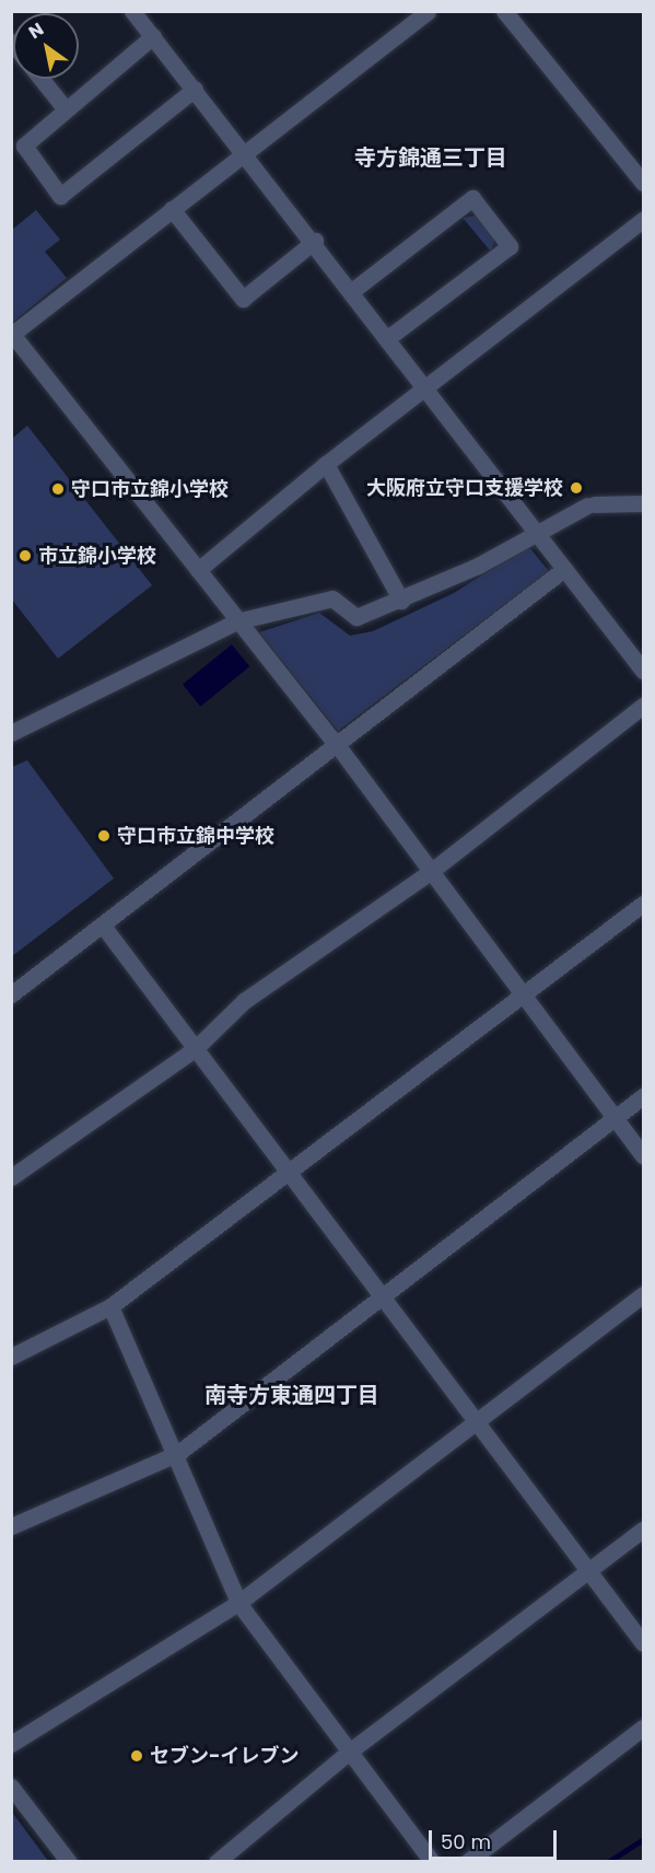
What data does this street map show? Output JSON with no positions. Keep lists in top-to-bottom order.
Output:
{
  "districts": ["寺方錦通三丁目", "南寺方東通四丁目"],
  "places": [
    "大阪府立守口支援学校",
    "守口市立錦小学校",
    "市立錦小学校",
    "守口市立錦中学校",
    "セブン-イレブン"
  ],
  "scale_bar": "50 m",
  "north": "top left"
}
